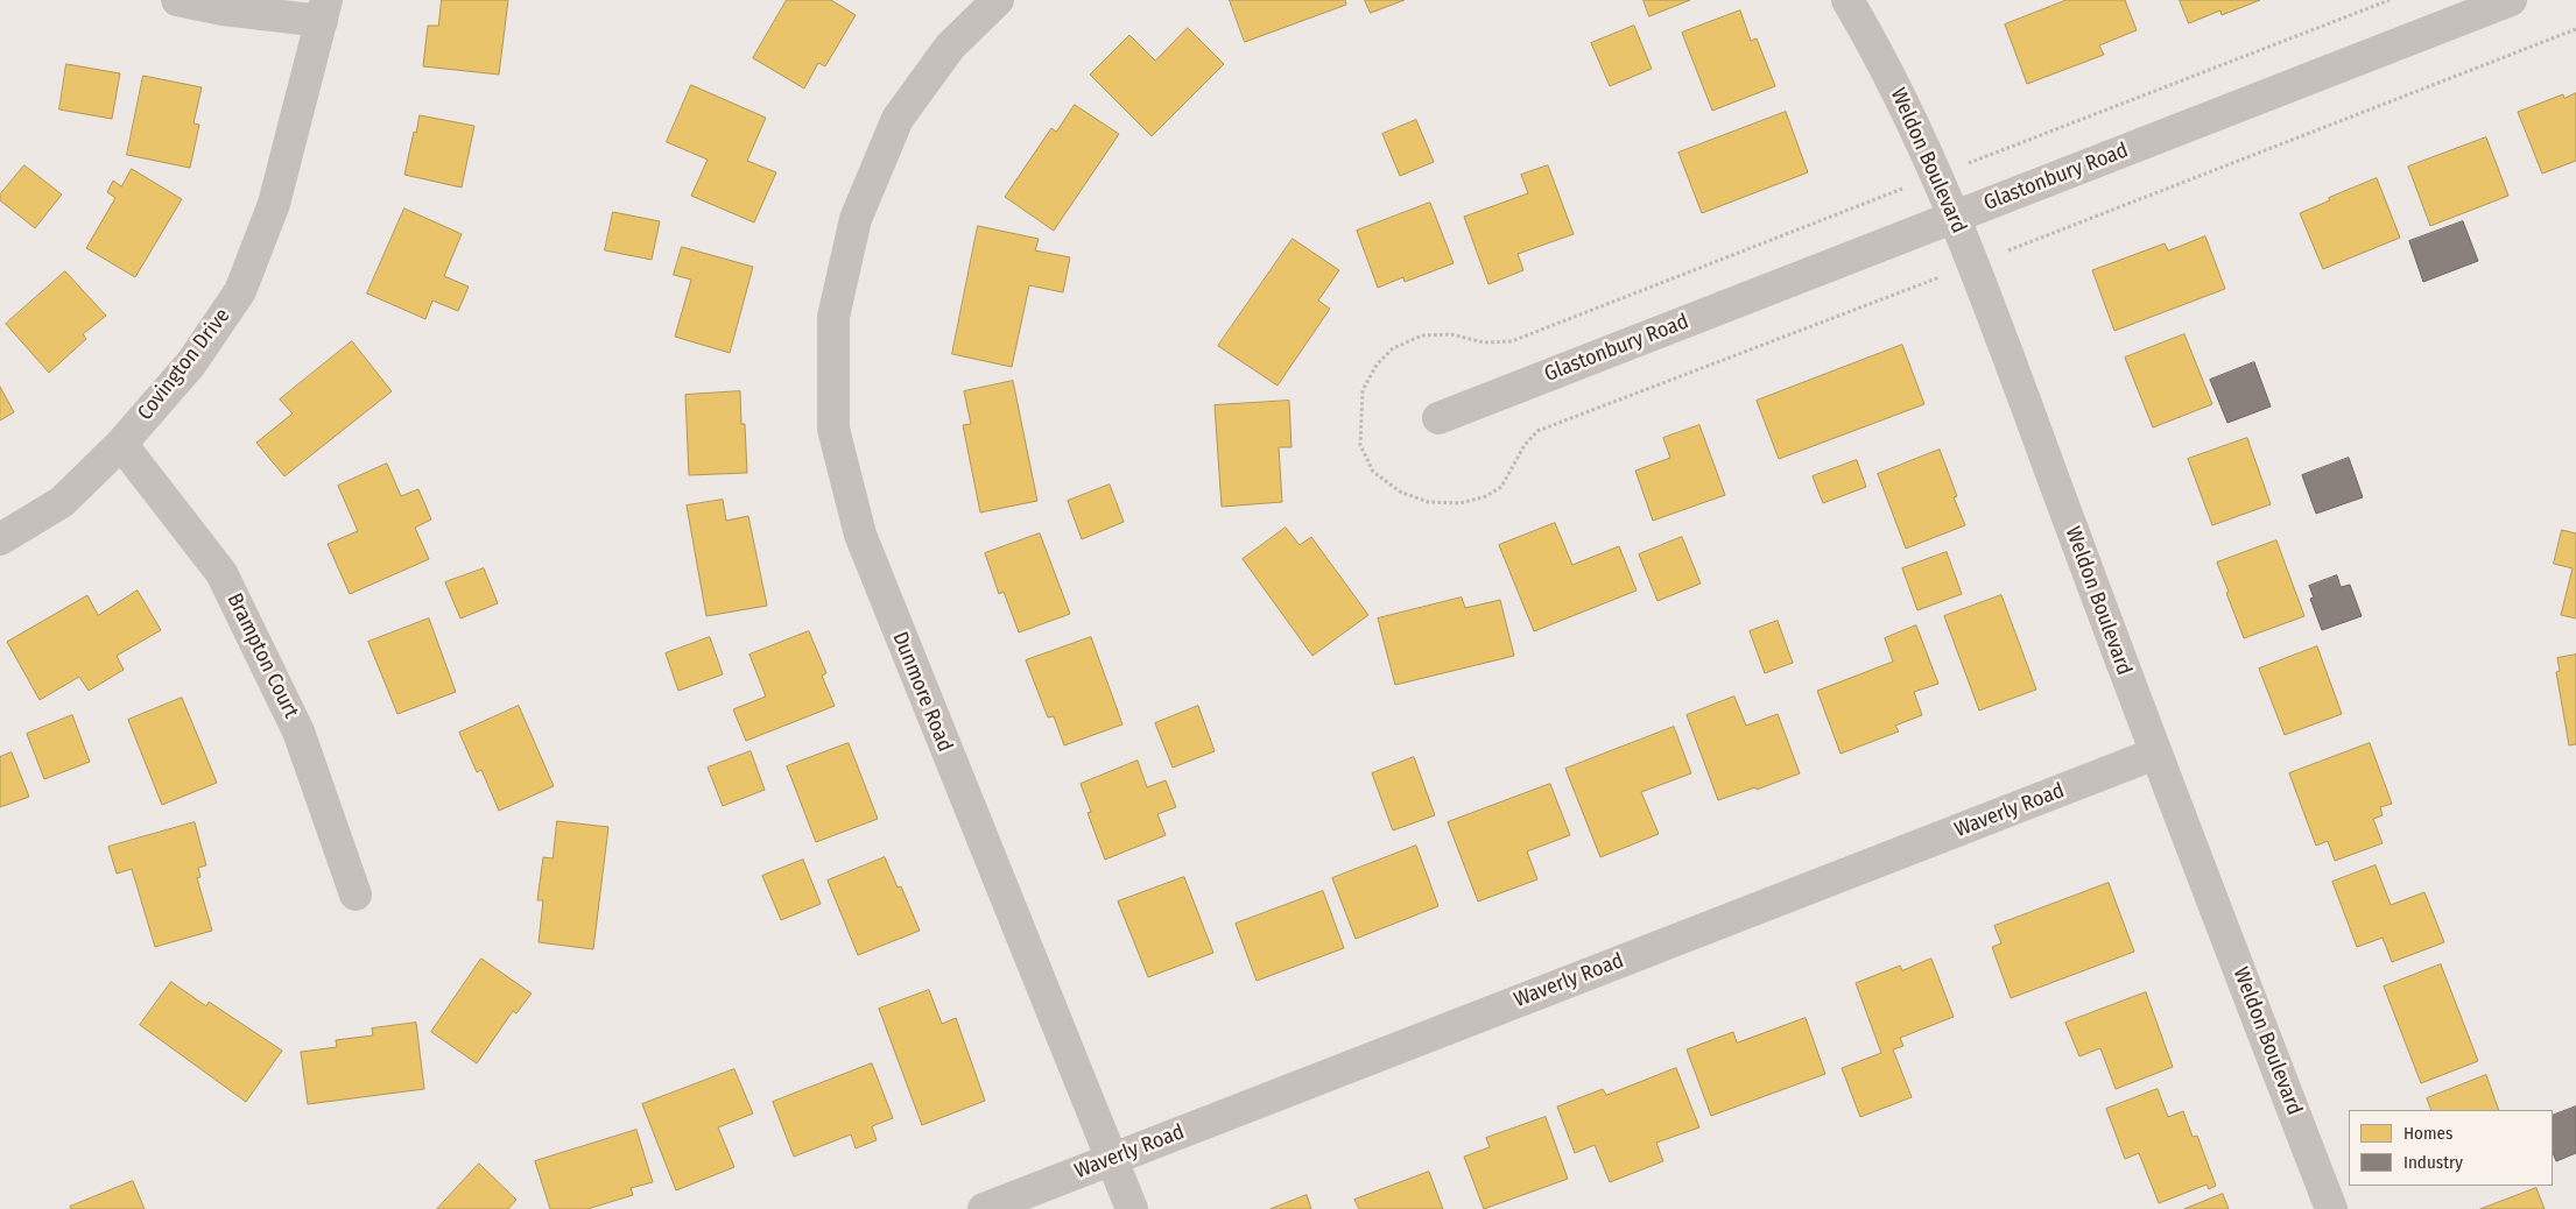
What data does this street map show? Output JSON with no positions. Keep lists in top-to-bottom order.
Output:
{
  "streets": {
    "street": [
      "Weldon Boulevard",
      "Glastonbury Road",
      "Covington Drive",
      "Brampton Court",
      "Dunmore Road",
      "Waverly Road"
    ]
  },
  "crossings": [
    ["Weldon Boulevard", "Glastonbury Road"],
    ["Weldon Boulevard", "Waverly Road"],
    ["Covington Drive", "Brampton Court"],
    ["Dunmore Road", "Waverly Road"]
  ],
  "legend": ["Homes", "Industry"]
}
